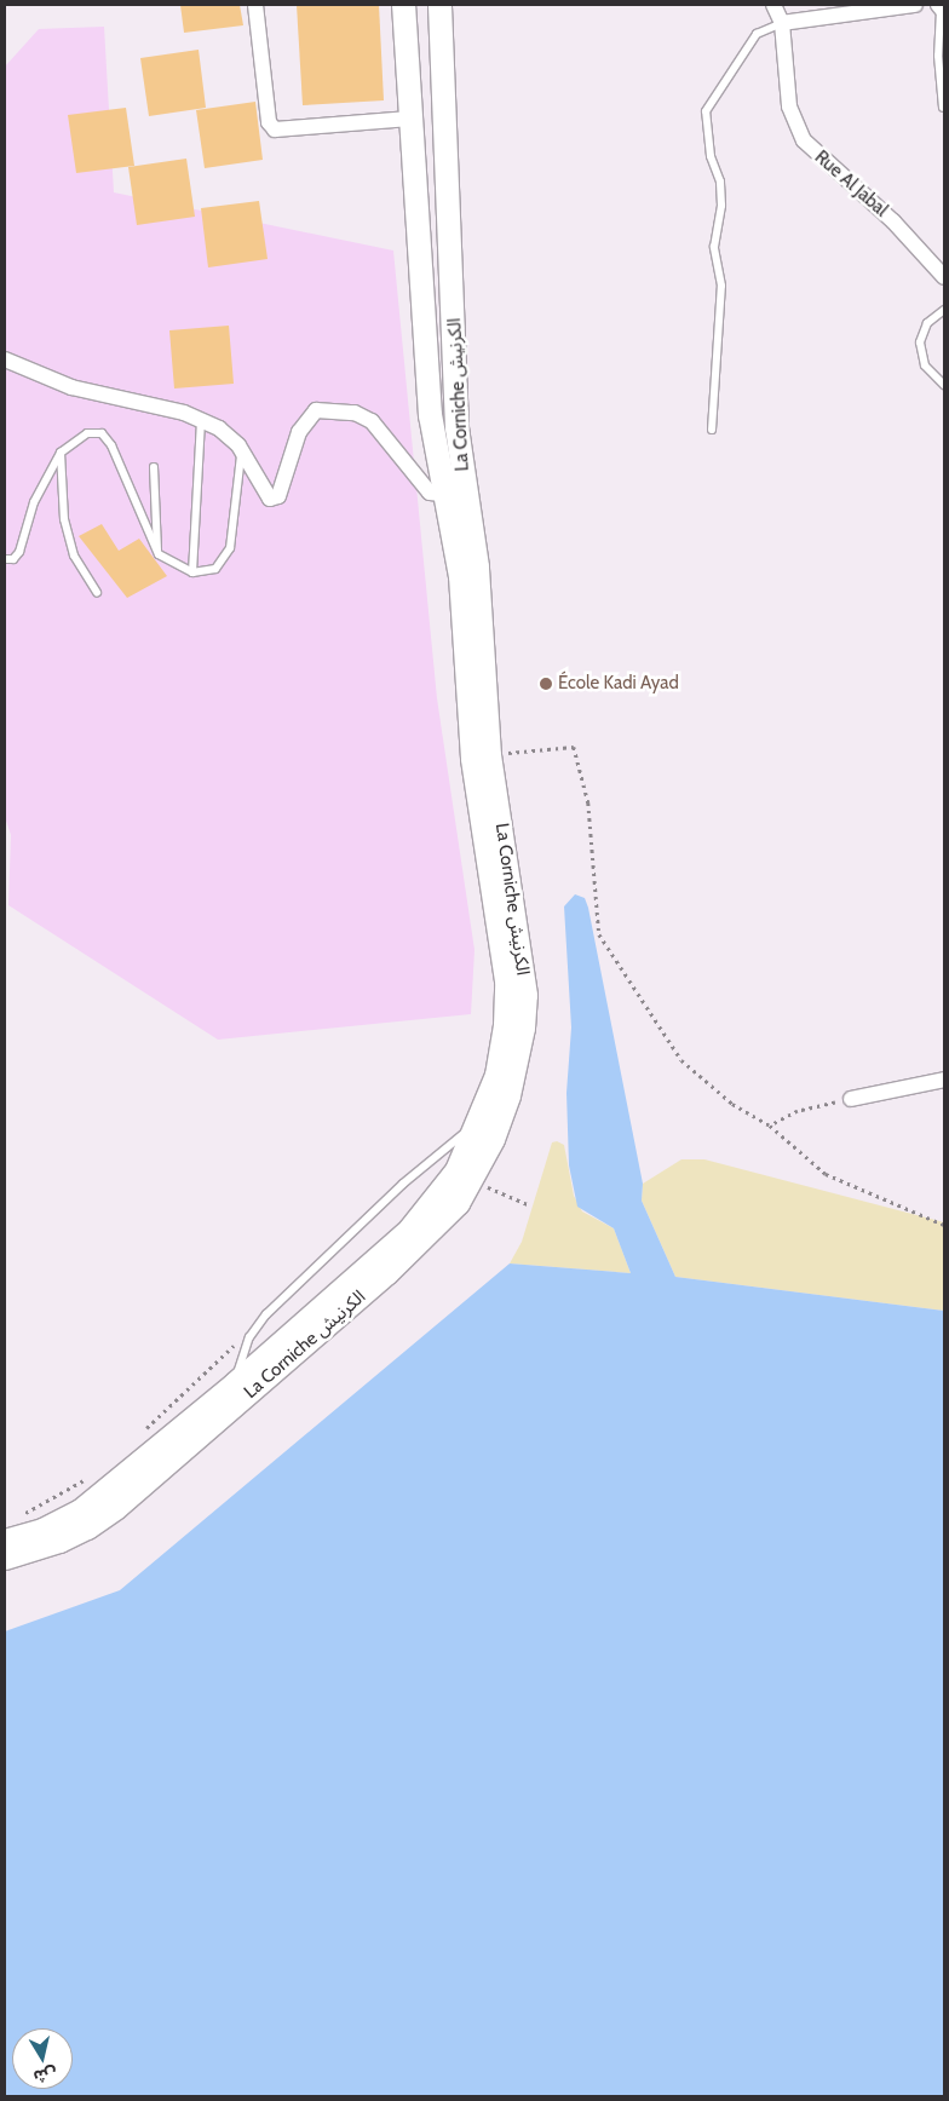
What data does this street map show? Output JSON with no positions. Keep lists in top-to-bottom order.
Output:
{
  "streets": {
    "main road": ["La Corniche الكرنيش"],
    "street": ["Rue Al Jabal"]
  },
  "places": ["École Kadi Ayad"],
  "north": "bottom"
}
